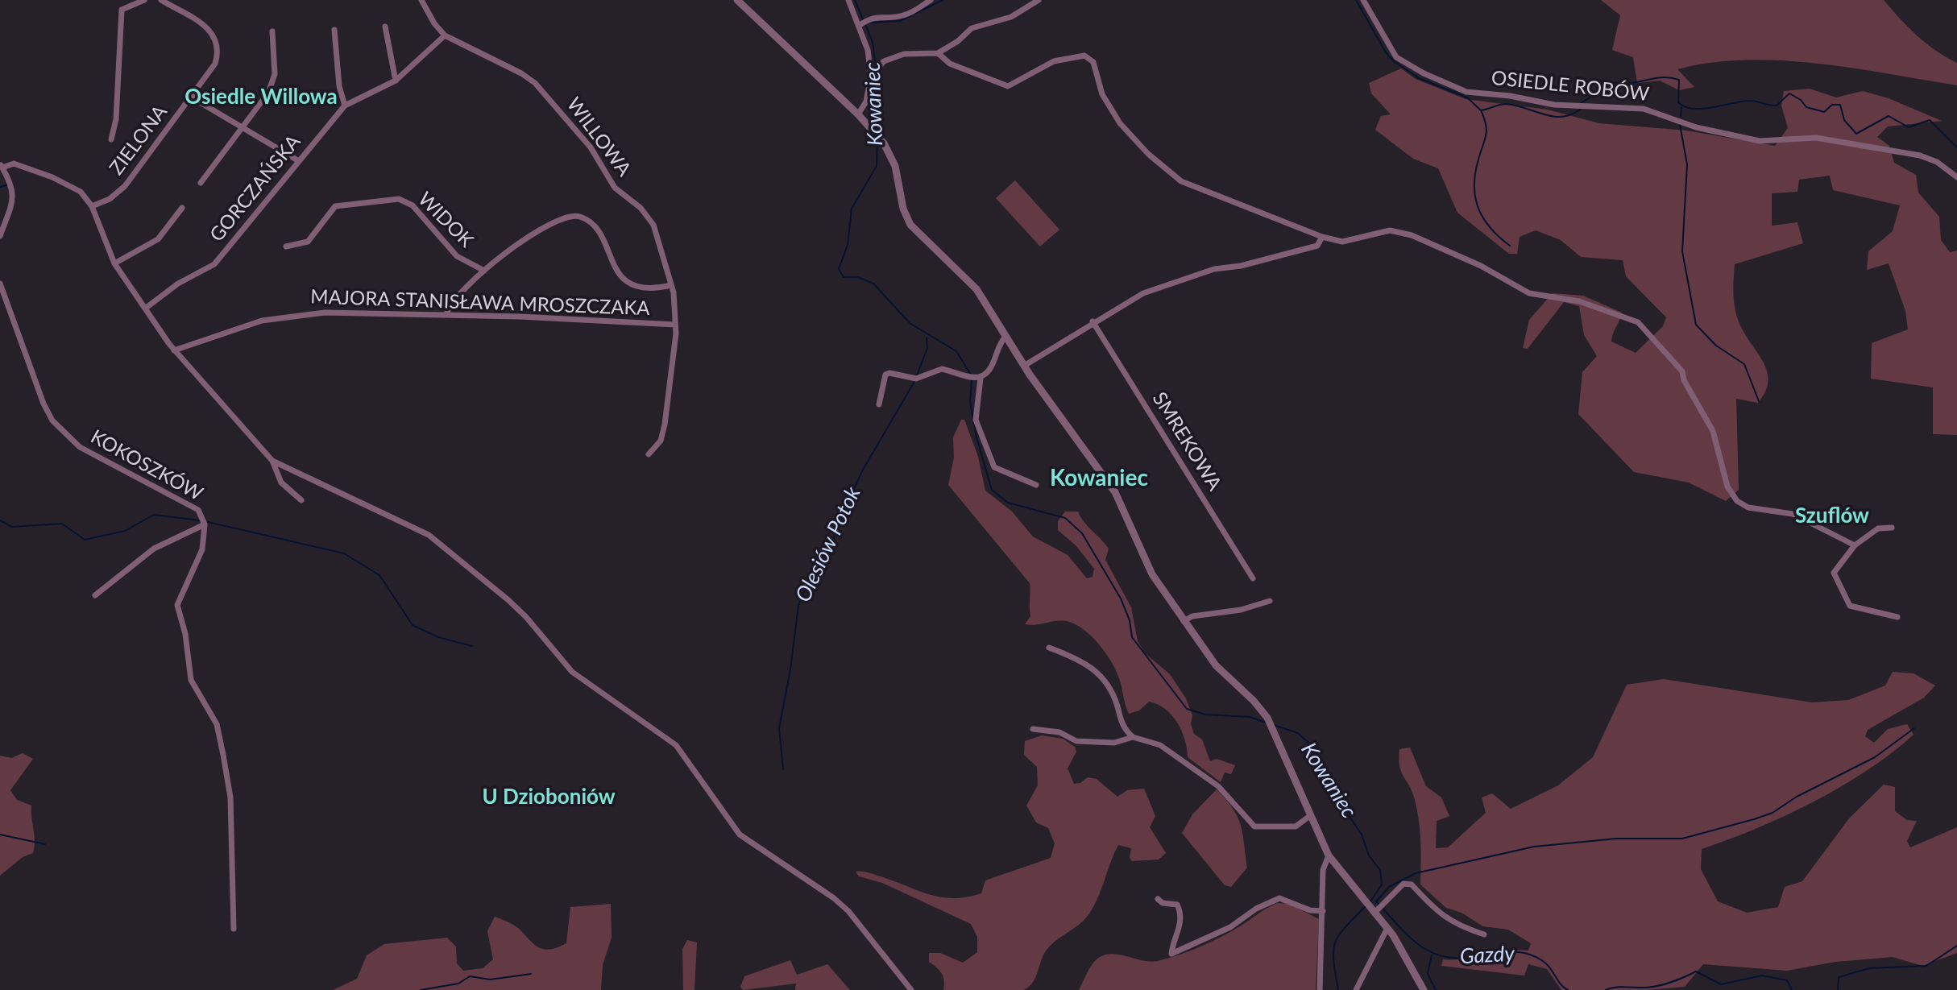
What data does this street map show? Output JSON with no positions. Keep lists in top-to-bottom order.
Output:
{
  "streets": {
    "street": [
      "OSIEDLE ROBÓW",
      "WILLOWA",
      "ZIELONA",
      "GORCZAŃSKA",
      "WIDOK",
      "MAJORA STANISŁAWA MROSZCZAKA",
      "SMREKOWA",
      "KOKOSZKÓW"
    ]
  },
  "crossings": [
    ["WILLOWA", "GORCZAŃSKA"],
    ["WILLOWA", "WIDOK"],
    ["WILLOWA", "MAJORA STANISŁAWA MROSZCZAKA"],
    ["WIDOK", "MAJORA STANISŁAWA MROSZCZAKA"]
  ],
  "districts": [
    "Osiedle Willowa",
    "Kowaniec",
    "Szuflów",
    "U Dzioboniów"
  ],
  "water": ["Kowaniec", "Olesiów Potok", "Gazdy"]
}
